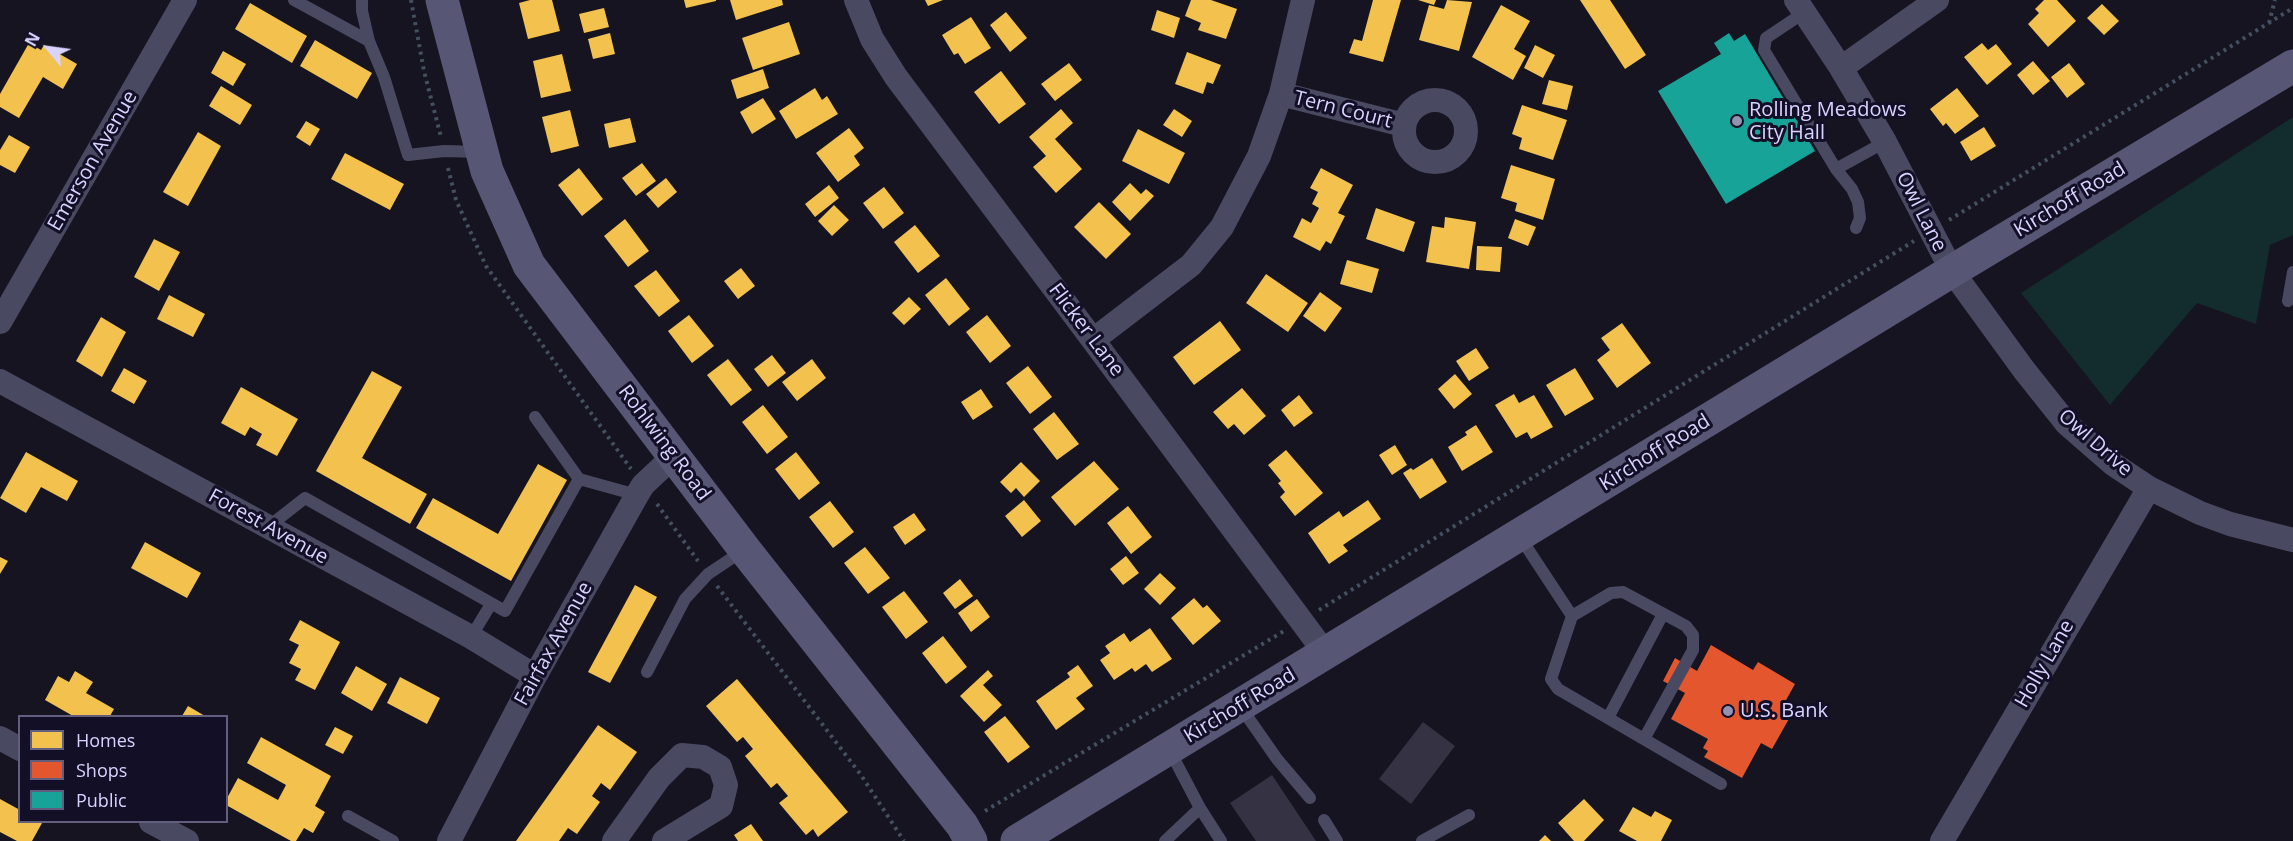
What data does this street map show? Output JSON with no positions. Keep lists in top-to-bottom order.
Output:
{
  "streets": {
    "main road": ["Kirchoff Road", "Rohlwing Road"],
    "street": [
      "Tern Court",
      "Emerson Avenue",
      "Owl Lane",
      "Flicker Lane",
      "Owl Drive",
      "Forest Avenue",
      "Fairfax Avenue",
      "Holly Lane"
    ]
  },
  "crossings": [
    ["Kirchoff Road", "Owl Lane"],
    ["Kirchoff Road", "Flicker Lane"],
    ["Kirchoff Road", "Owl Drive"],
    ["Owl Lane", "Owl Drive"],
    ["Rohlwing Road", "Fairfax Avenue"],
    ["Owl Drive", "Holly Lane"],
    ["Forest Avenue", "Fairfax Avenue"]
  ],
  "places": ["Rolling Meadows City Hall", "U.S. Bank"],
  "legend": ["Homes", "Shops", "Public"],
  "north": "top left"
}
